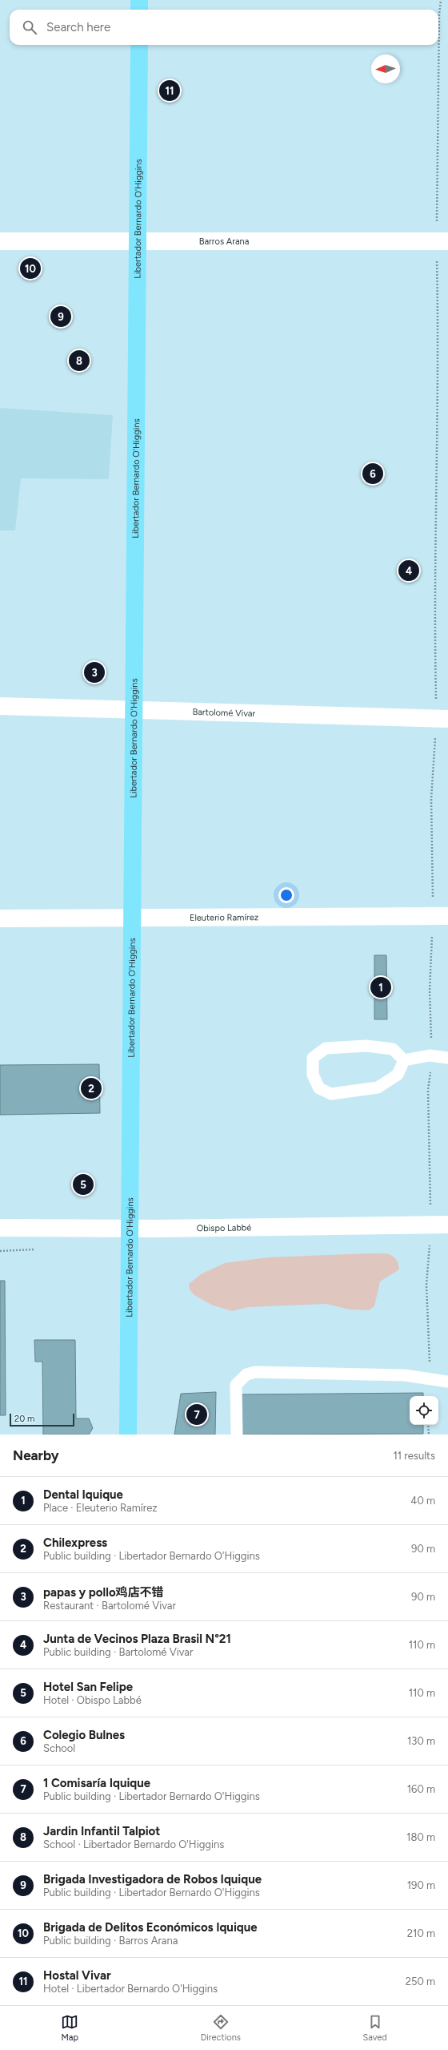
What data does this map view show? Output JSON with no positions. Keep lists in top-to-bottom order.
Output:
{
  "streets": {
    "main road": ["Libertador Bernardo O'Higgins"],
    "street": [
      "Barros Arana",
      "Bartolomé Vivar",
      "Eleuterio Ramírez",
      "Obispo Labbé"
    ]
  },
  "crossings": [
    ["Libertador Bernardo O'Higgins", "Barros Arana"],
    ["Libertador Bernardo O'Higgins", "Bartolomé Vivar"],
    ["Libertador Bernardo O'Higgins", "Eleuterio Ramírez"],
    ["Libertador Bernardo O'Higgins", "Obispo Labbé"]
  ],
  "scale_bar": "20 m",
  "north": "left",
  "page": {
    "search": "Search here",
    "pins": [
      "11",
      "10",
      "9",
      "8",
      "6",
      "4",
      "3",
      "1",
      "2",
      "5",
      "7"
    ],
    "scale": "20 m",
    "heading": ["Nearby", "11 results"],
    "list": [
      {
        "mark": "1",
        "name": "Dental Iquique",
        "note": "Place · Eleuterio Ramírez",
        "value": "40 m"
      },
      {
        "mark": "2",
        "name": "Chilexpress",
        "note": "Public building · Libertador Bernardo O'Higgins",
        "value": "90 m"
      },
      {
        "mark": "3",
        "name": "papas y pollo鸡店不错",
        "note": "Restaurant · Bartolomé Vivar",
        "value": "90 m"
      },
      {
        "mark": "4",
        "name": "Junta de Vecinos Plaza Brasil N°21",
        "note": "Public building · Bartolomé Vivar",
        "value": "110 m"
      },
      {
        "mark": "5",
        "name": "Hotel San Felipe",
        "note": "Hotel · Obispo Labbé",
        "value": "110 m"
      },
      {
        "mark": "6",
        "name": "Colegio Bulnes",
        "note": "School",
        "value": "130 m"
      },
      {
        "mark": "7",
        "name": "1 Comisaría Iquique",
        "note": "Public building · Libertador Bernardo O'Higgins",
        "value": "160 m"
      },
      {
        "mark": "8",
        "name": "Jardin Infantil Talpiot",
        "note": "School · Libertador Bernardo O'Higgins",
        "value": "180 m"
      },
      {
        "mark": "9",
        "name": "Brigada Investigadora de Robos Iquique",
        "note": "Public building · Libertador Bernardo O'Higgins",
        "value": "190 m"
      },
      {
        "mark": "10",
        "name": "Brigada de Delitos Económicos Iquique",
        "note": "Public building · Barros Arana",
        "value": "210 m"
      },
      {
        "mark": "11",
        "name": "Hostal Vivar",
        "note": "Hotel · Libertador Bernardo O'Higgins",
        "value": "250 m"
      }
    ],
    "nav": ["Map", "Directions", "Saved"]
  }
}
